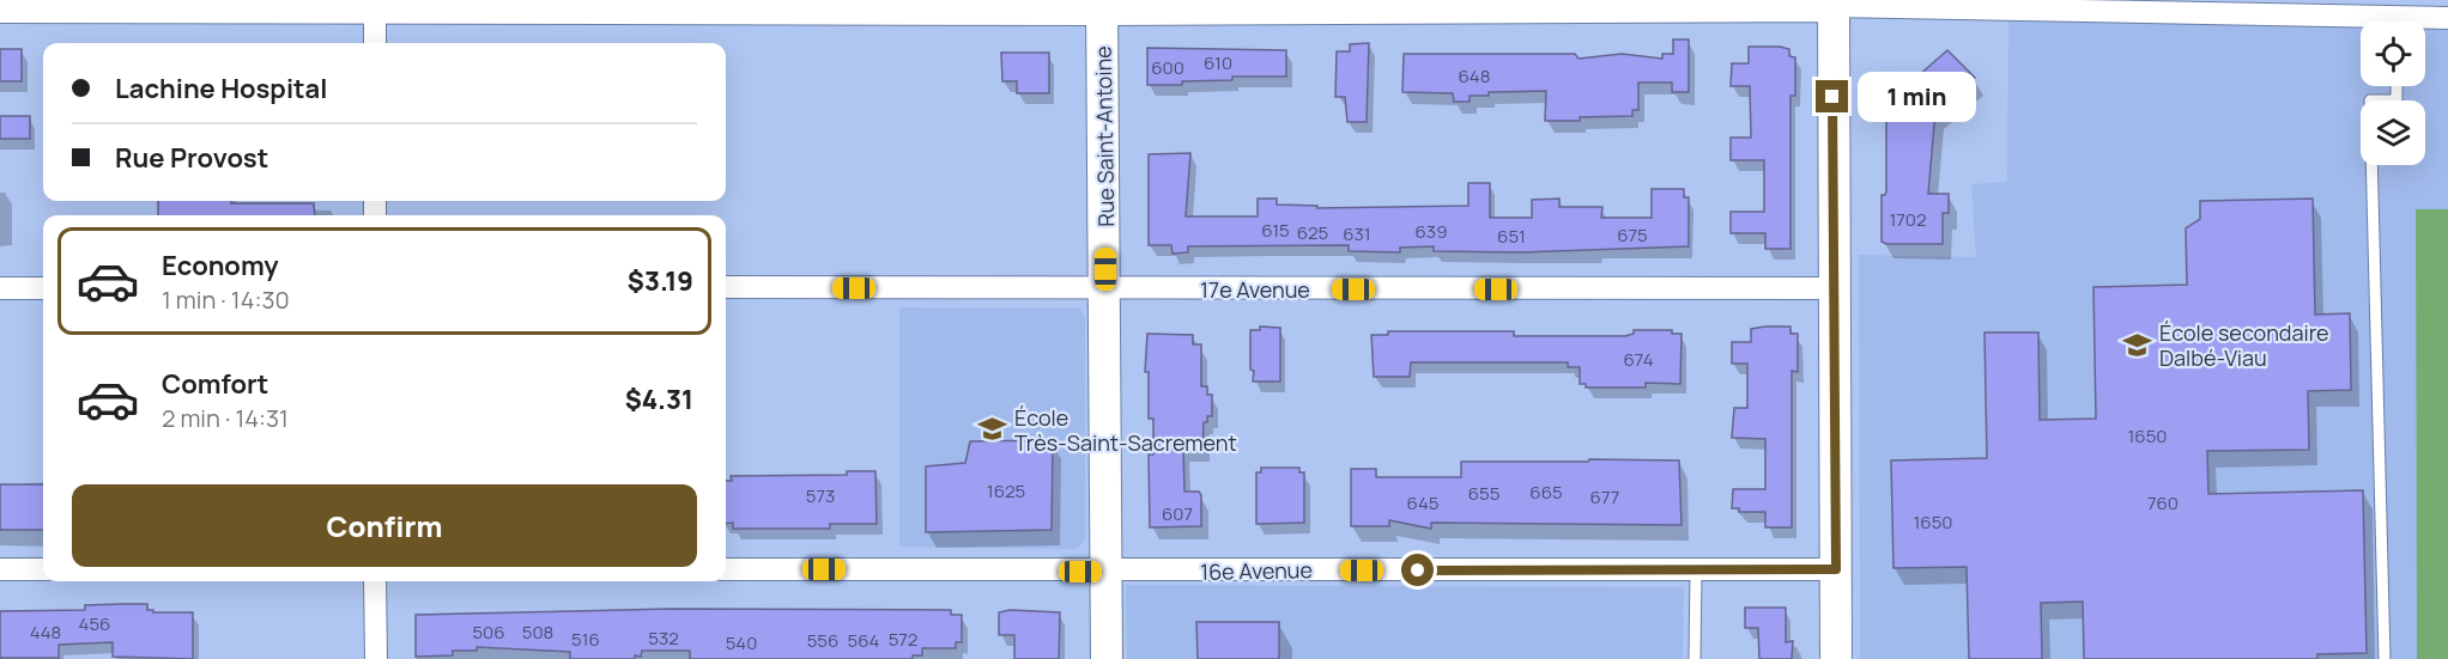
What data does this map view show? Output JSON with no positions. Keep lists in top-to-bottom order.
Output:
{
  "streets": {
    "street": ["Rue Saint-Antoine", "17e Avenue", "16e Avenue"]
  },
  "crossings": [
    ["Rue Saint-Antoine", "17e Avenue"],
    ["Rue Saint-Antoine", "16e Avenue"]
  ],
  "places": {
    "school or university": ["École secondaire Dalbé-Viau", "École Très-Saint-Sacrement"]
  },
  "house_numbers": [
    "610",
    "600",
    "648",
    "1702",
    "615",
    "639",
    "625",
    "631",
    "675",
    "651",
    "674",
    "1650",
    "1625",
    "665",
    "655",
    "573",
    "677",
    "645",
    "760",
    "607",
    "1650",
    "456",
    "448",
    "506",
    "508",
    "532",
    "516",
    "572",
    "556",
    "564",
    "540"
  ],
  "page": {
    "banner": ["Lachine Hospital", "Rue Provost"],
    "bubble": "1 min",
    "list": [
      {
        "name": "Economy",
        "note": "1 min · 14:30",
        "value": "$3.19"
      },
      {
        "name": "Comfort",
        "note": "2 min · 14:31",
        "value": "$4.31"
      }
    ],
    "buttons": "Confirm"
  }
}
